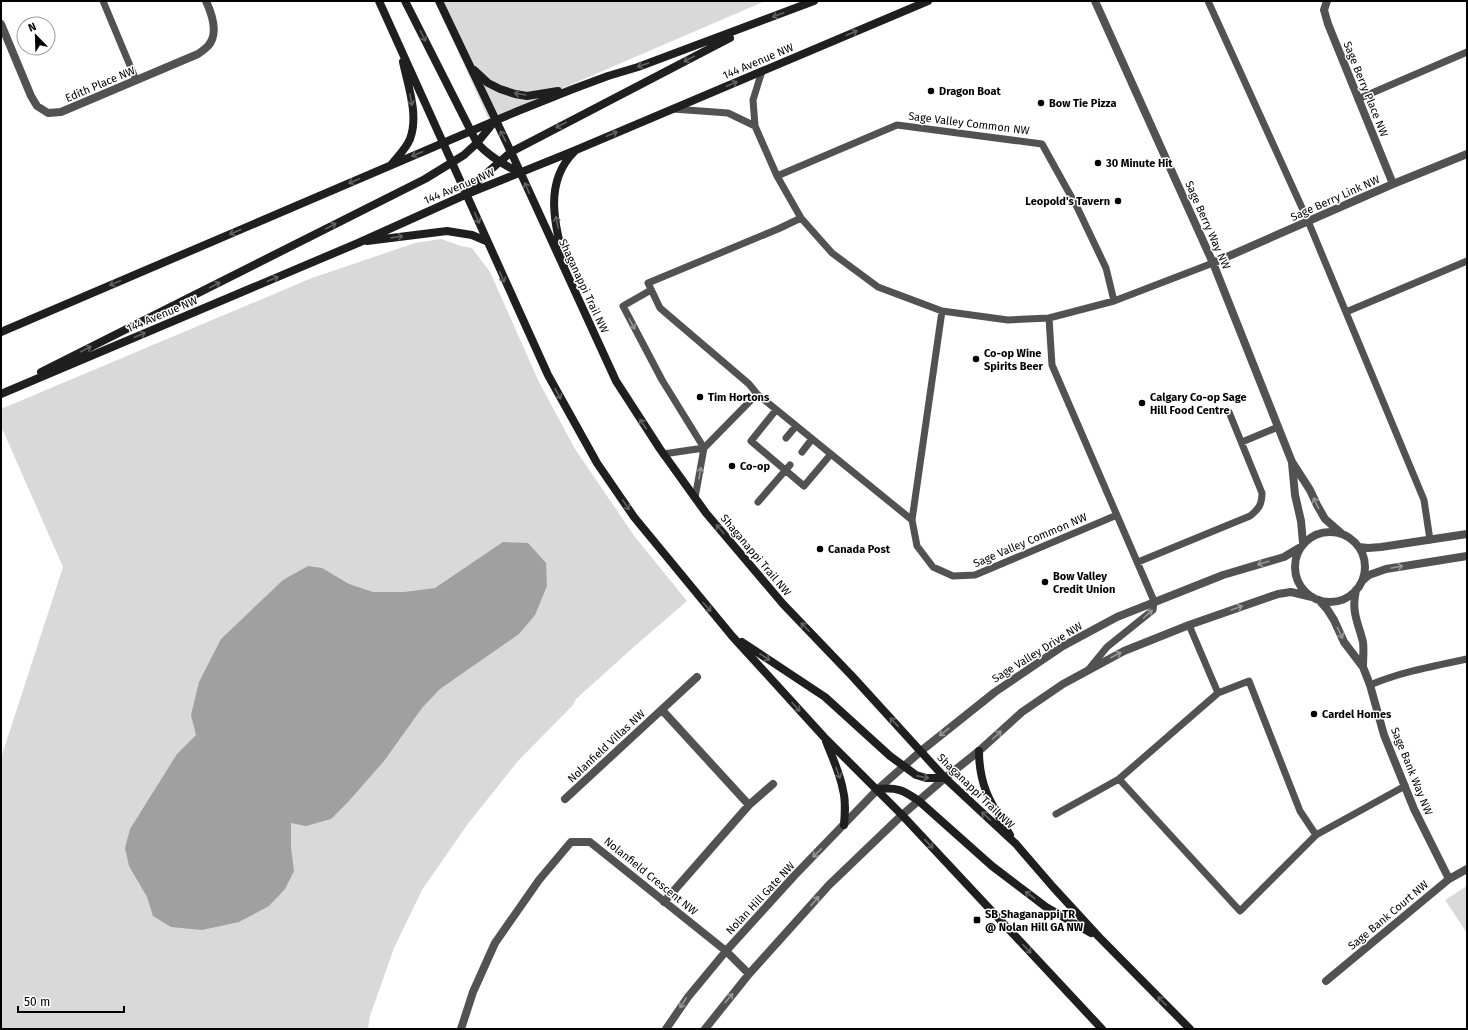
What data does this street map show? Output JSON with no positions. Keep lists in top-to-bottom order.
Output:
{
  "streets": {
    "main road": ["144 Avenue NW", "Shaganappi Trail NW"],
    "street": [
      "Edith Place NW",
      "Sage Berry Place NW",
      "Sage Berry Link NW",
      "Sage Berry Way NW",
      "Sage Valley Drive NW",
      "Nolanfield Villas NW",
      "Sage Bank Way NW",
      "Nolanfield Crescent NW",
      "Nolan Hill Gate NW",
      "Sage Bank Court NW"
    ],
    "lane": ["Sage Valley Common NW"]
  },
  "crossings": [
    ["144 Avenue NW", "Shaganappi Trail NW"],
    ["Sage Berry Place NW", "Sage Berry Link NW"],
    ["Sage Berry Link NW", "Sage Berry Way NW"],
    ["Sage Berry Way NW", "Sage Valley Drive NW"],
    ["Sage Berry Way NW", "Sage Bank Way NW"],
    ["Shaganappi Trail NW", "Sage Valley Drive NW"],
    ["Sage Valley Drive NW", "Sage Bank Way NW"],
    ["Sage Valley Drive NW", "Nolan Hill Gate NW"],
    ["Sage Bank Way NW", "Sage Bank Court NW"],
    ["Nolanfield Crescent NW", "Nolan Hill Gate NW"]
  ],
  "places": {
    "other": [
      "Dragon Boat",
      "Bow Tie Pizza",
      "30 Minute Hit",
      "Leopold's Tavern",
      "Co-op Wine Spirits Beer",
      "Tim Hortons",
      "Calgary Co-op Sage Hill Food Centre",
      "Co-op",
      "Canada Post",
      "Bow Valley Credit Union",
      "Cardel Homes"
    ],
    "transit": ["SB Shaganappi TR @ Nolan Hill GA NW"]
  },
  "scale_bar": "50 m",
  "north": "top left"
}
